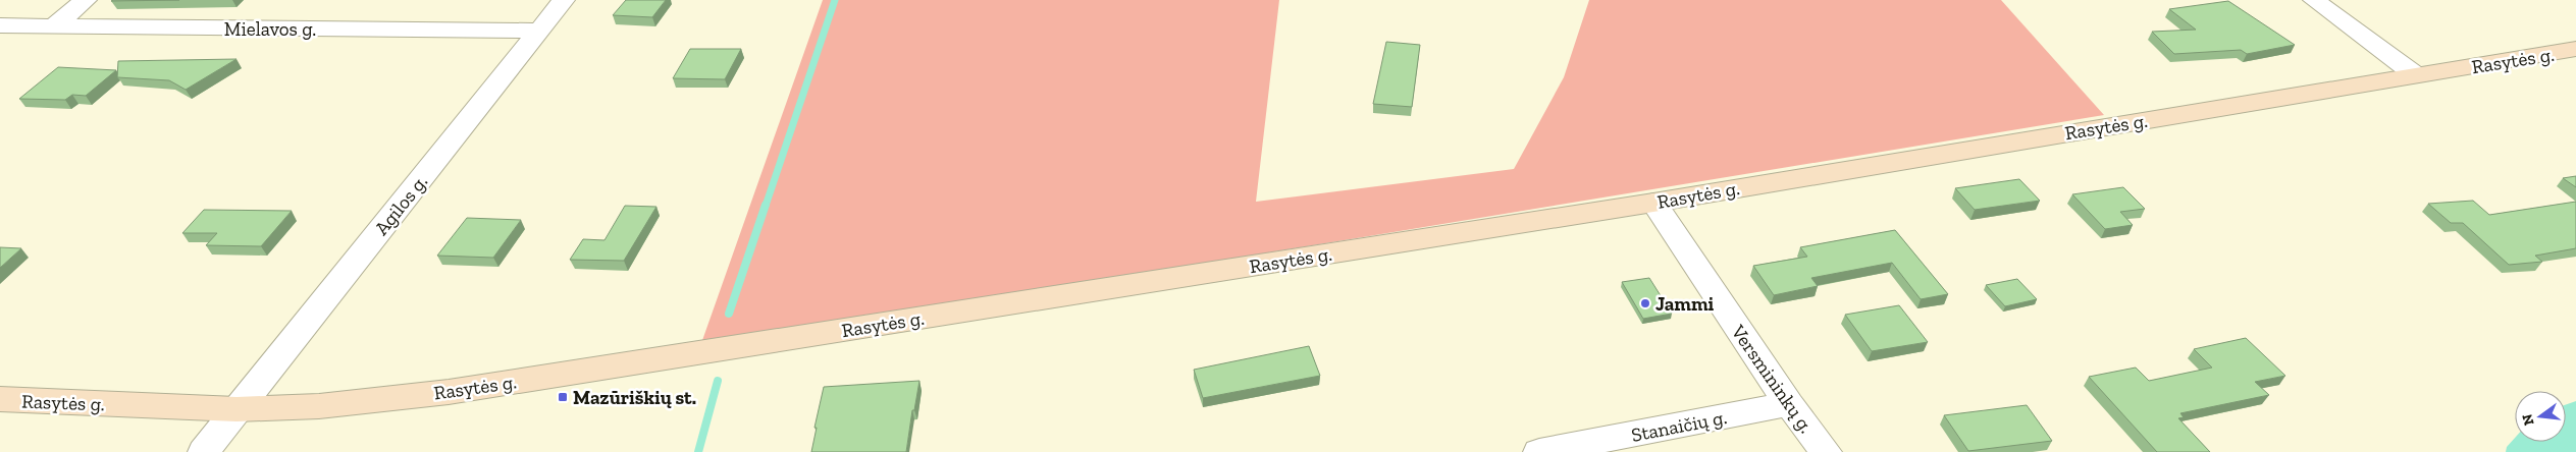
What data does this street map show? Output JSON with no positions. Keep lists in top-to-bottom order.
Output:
{
  "streets": {
    "main road": ["Rasytės g."],
    "street": [
      "Mielavos g.",
      "Agilos g.",
      "Versmininkų g.",
      "Stanaičių g."
    ]
  },
  "crossings": [
    ["Mielavos g.", "Agilos g."],
    ["Rasytės g.", "Agilos g."],
    ["Rasytės g.", "Versmininkų g."],
    ["Versmininkų g.", "Stanaičių g."]
  ],
  "places": {
    "other": ["Jammi"],
    "transit": ["Mazūriškių st."]
  },
  "north": "left"
}
